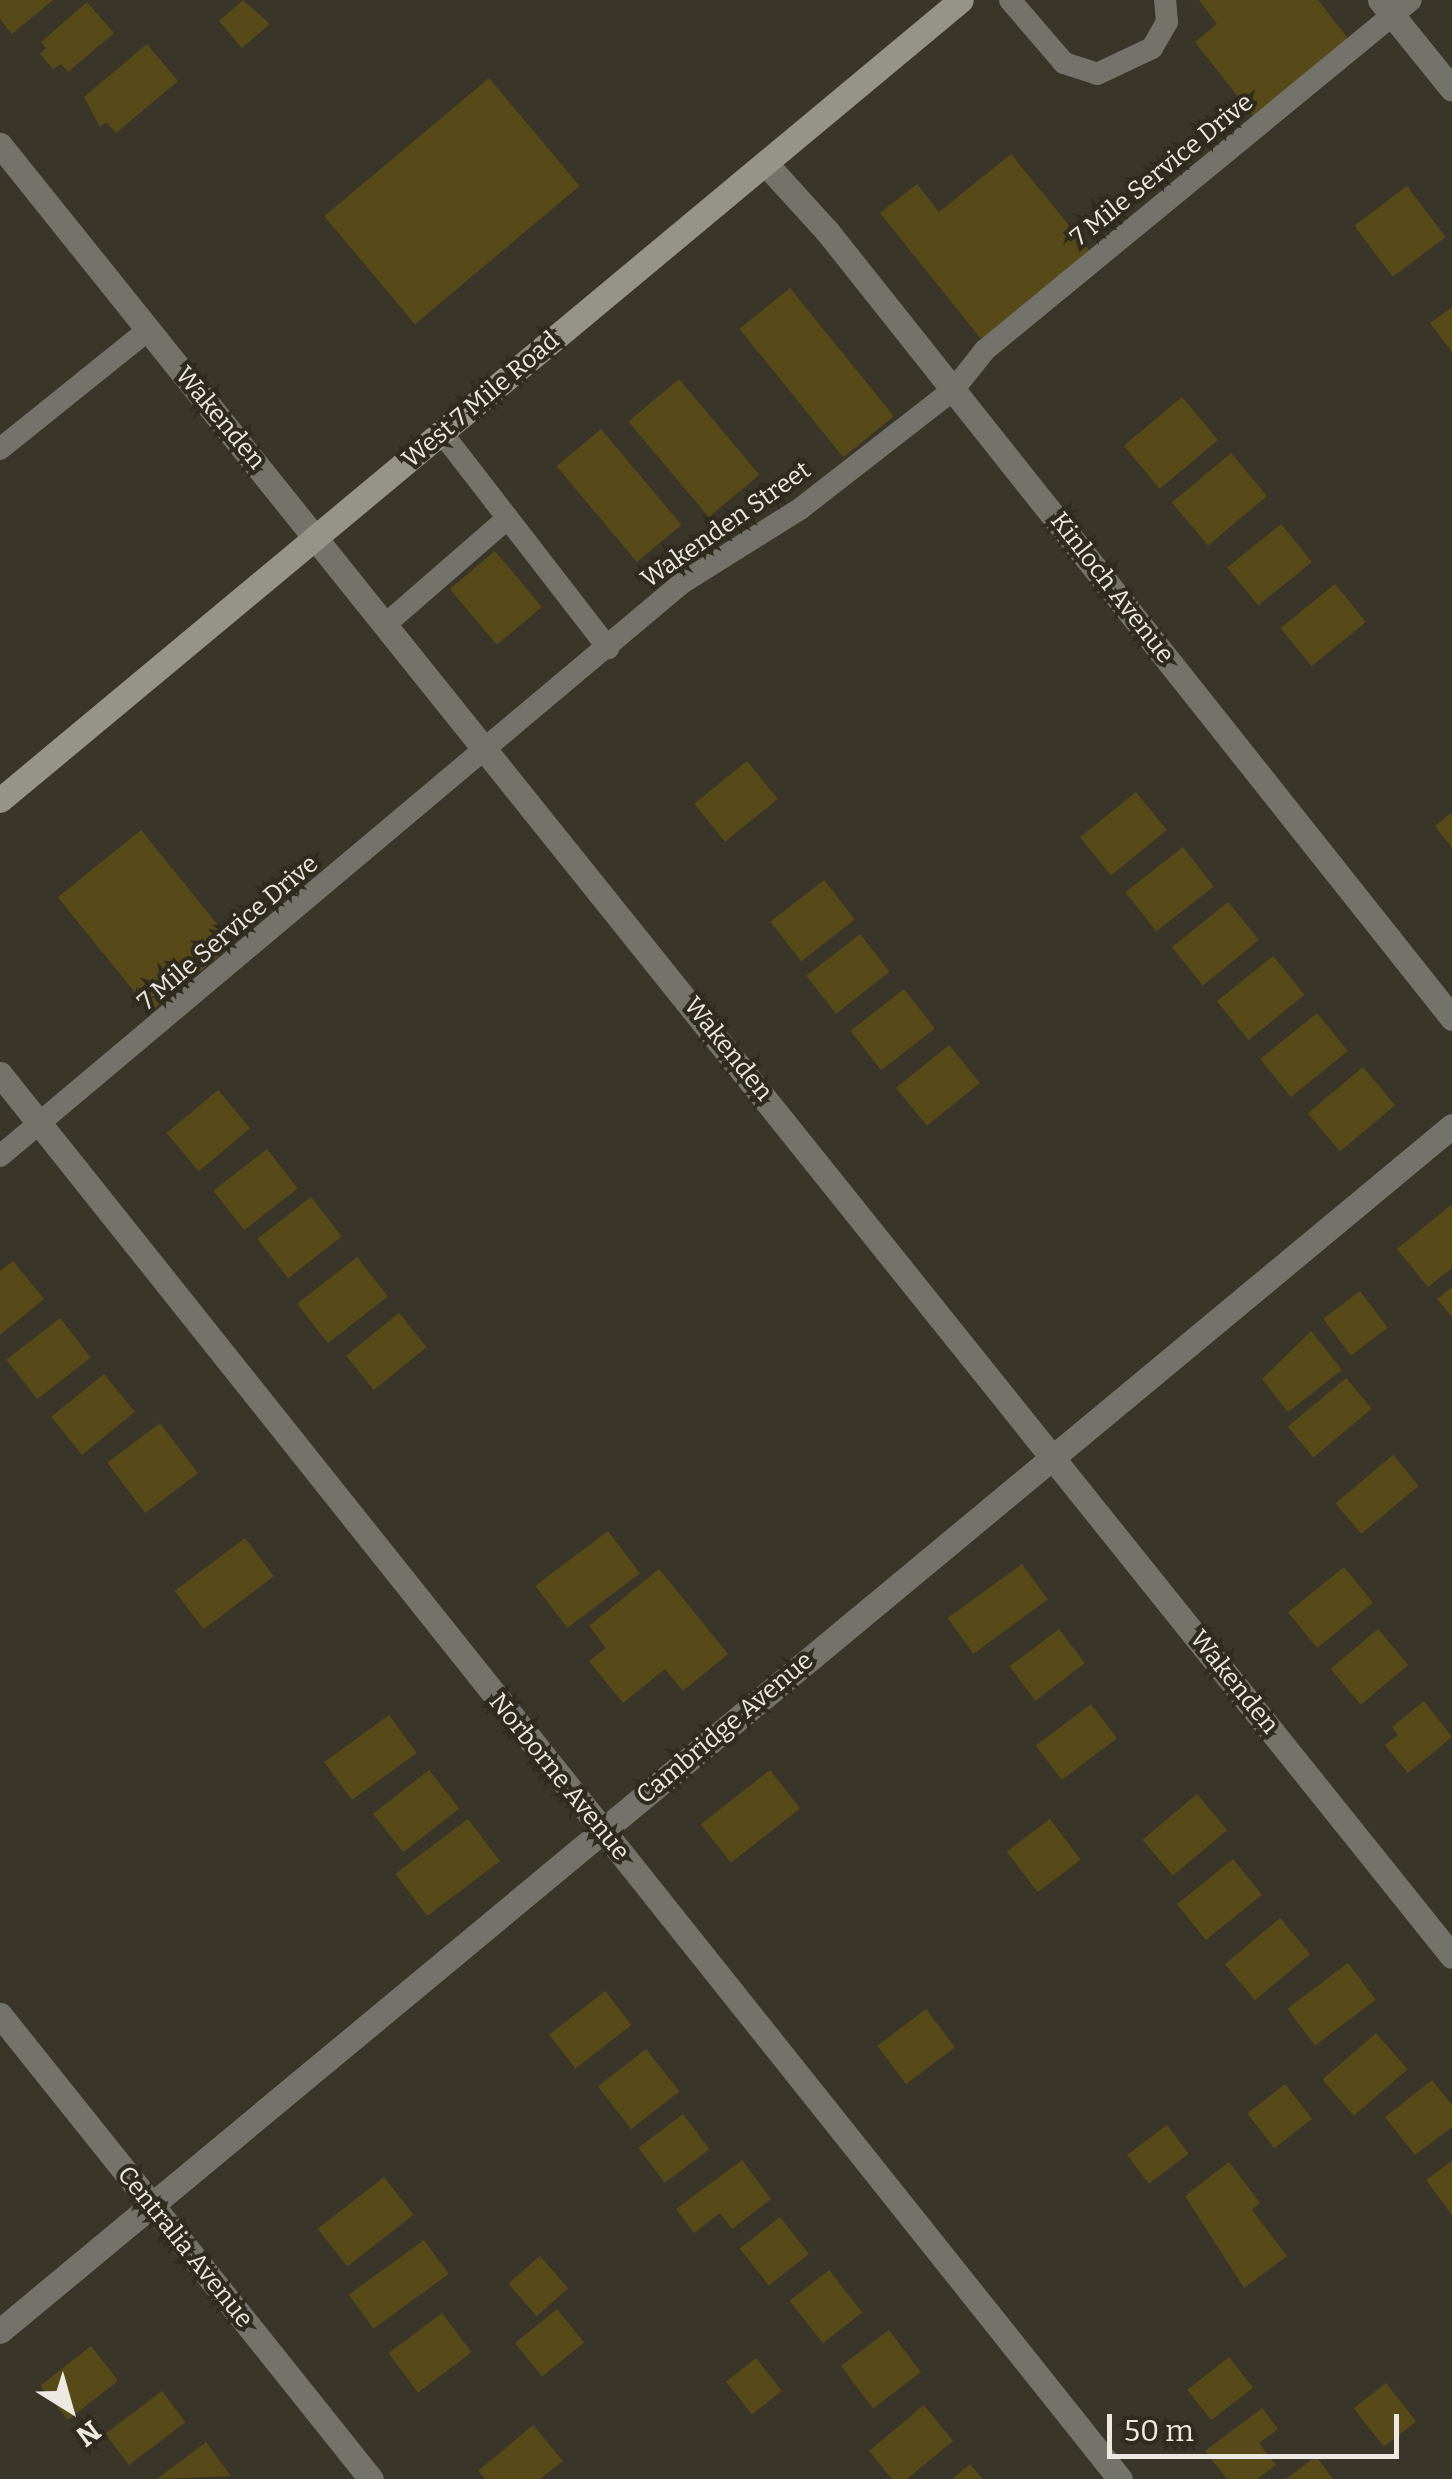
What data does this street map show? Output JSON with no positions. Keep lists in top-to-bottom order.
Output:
{
  "streets": {
    "main road": ["West 7 Mile Road"],
    "street": [
      "Wakenden",
      "Kinloch Avenue",
      "Cambridge Avenue",
      "Norborne Avenue",
      "Centralia Avenue"
    ],
    "lane": ["7 Mile Service Drive", "Wakenden Street"]
  },
  "crossings": [
    ["7 Mile Service Drive", "Wakenden"],
    ["7 Mile Service Drive", "Wakenden Street"],
    ["7 Mile Service Drive", "Kinloch Avenue"],
    ["7 Mile Service Drive", "Norborne Avenue"],
    ["West 7 Mile Road", "Wakenden"],
    ["West 7 Mile Road", "Kinloch Avenue"],
    ["Wakenden", "Wakenden Street"],
    ["Wakenden", "Cambridge Avenue"],
    ["Wakenden Street", "Kinloch Avenue"],
    ["Cambridge Avenue", "Norborne Avenue"],
    ["Cambridge Avenue", "Centralia Avenue"]
  ],
  "scale_bar": "50 m",
  "north": "bottom right"
}
